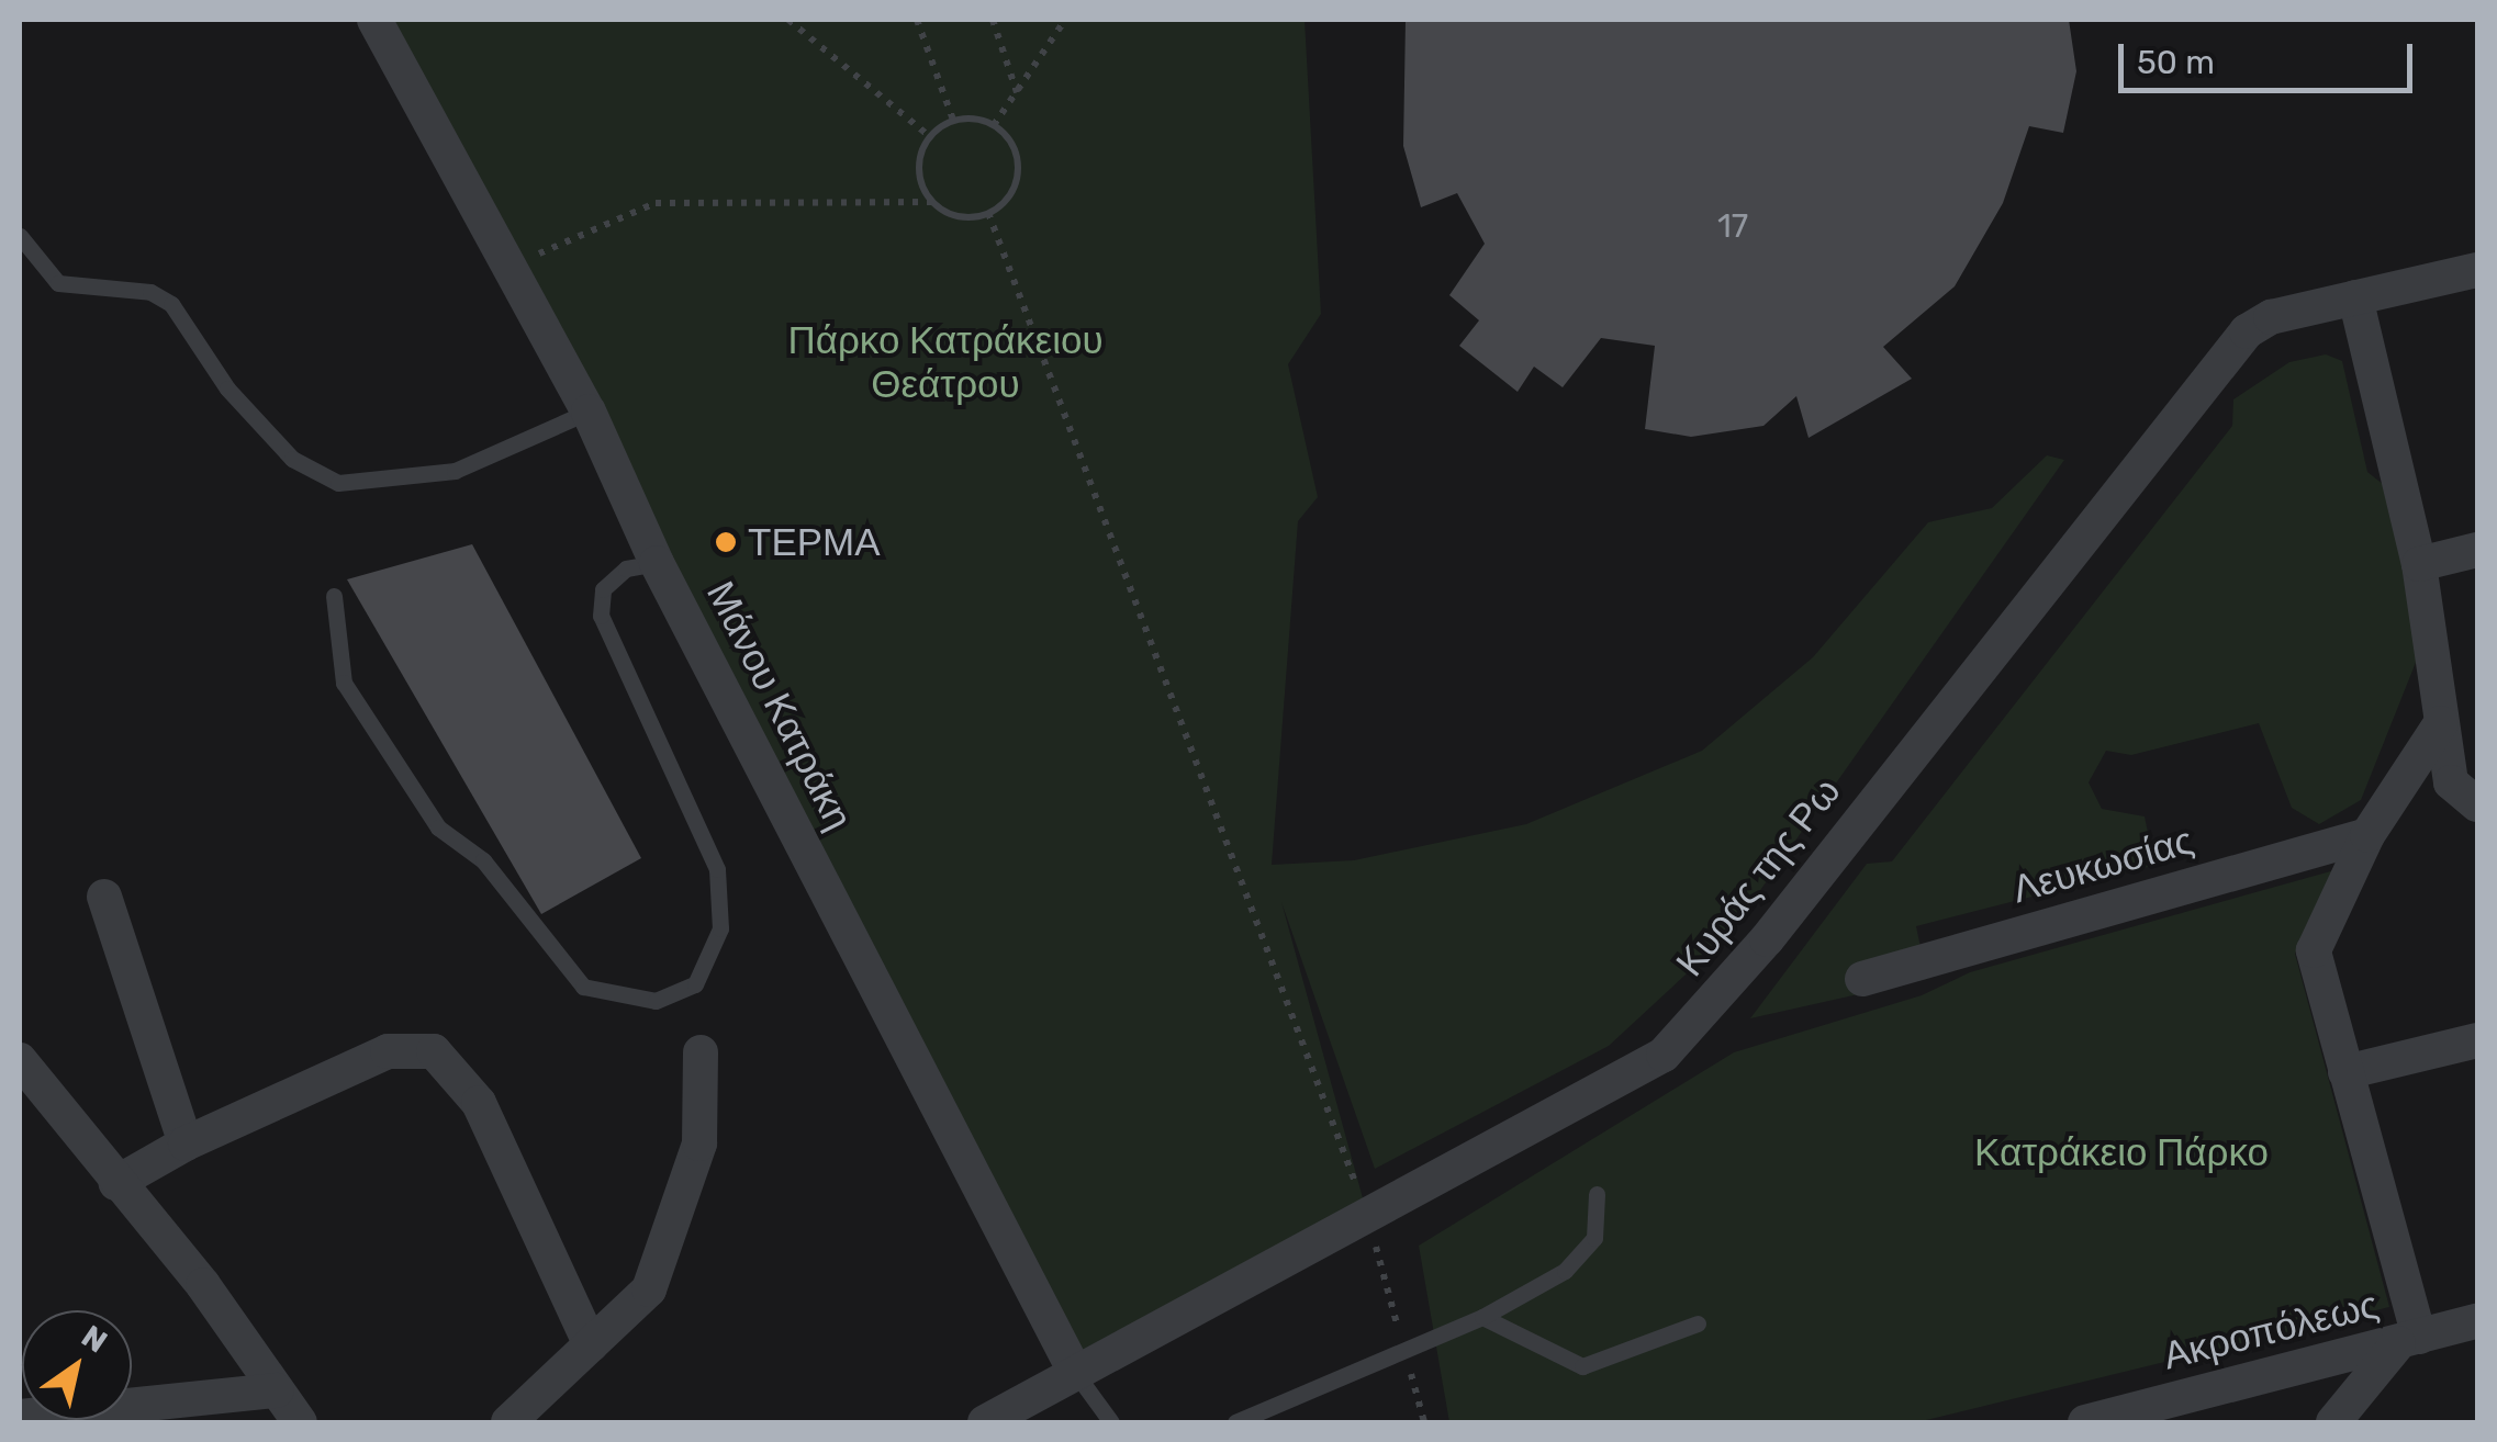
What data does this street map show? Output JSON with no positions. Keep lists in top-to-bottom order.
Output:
{
  "streets": {
    "street": [
      "Μάνου Κατράκη",
      "Λευκωσίας",
      "Κυράς της Ρω",
      "Ακροπόλεως"
    ]
  },
  "crossings": [
    ["Μάνου Κατράκη", "Κυράς της Ρω"]
  ],
  "parks": ["Πάρκο Κατράκειου Θεάτρου", "Κατράκειο Πάρκο"],
  "places": ["ΤΕΡΜΑ"],
  "house_numbers": ["17"],
  "scale_bar": "50 m",
  "north": "top right"
}
